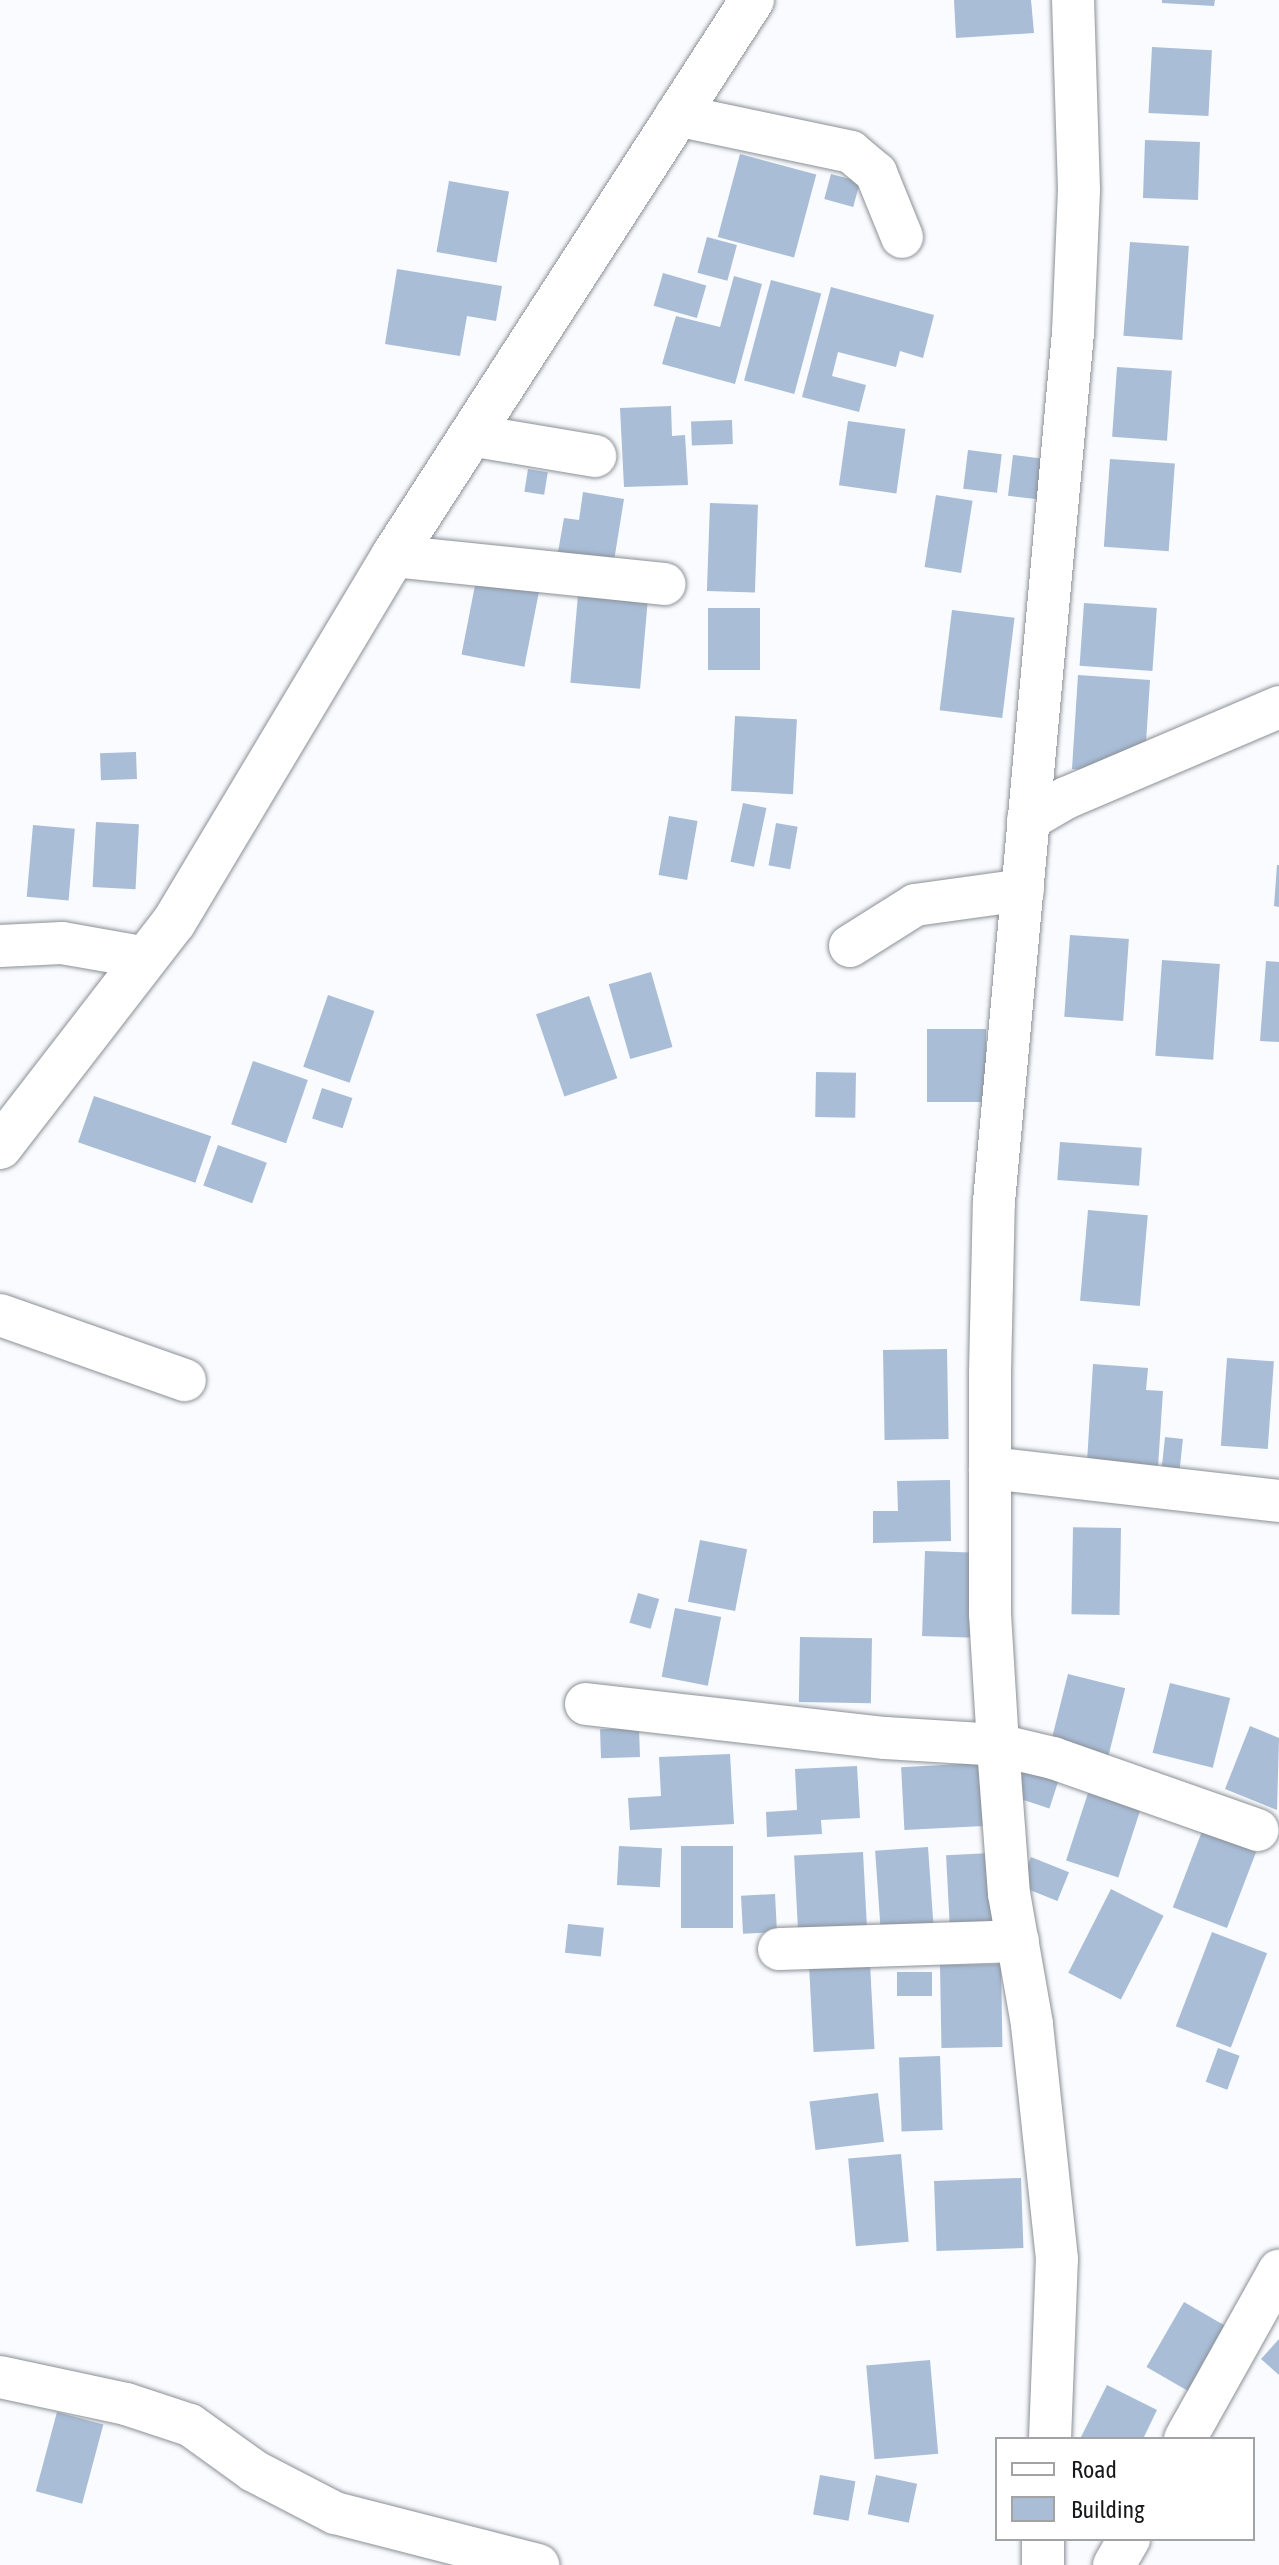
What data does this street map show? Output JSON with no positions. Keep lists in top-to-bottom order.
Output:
{
  "legend": ["Road", "Building"]
}
